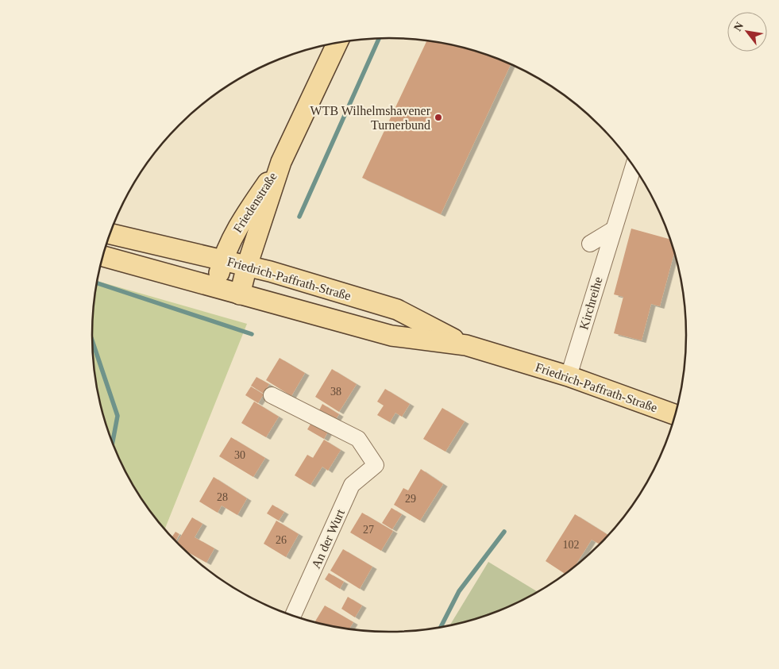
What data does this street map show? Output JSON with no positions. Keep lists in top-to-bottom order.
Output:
{
  "streets": {
    "main road": ["Friedenstraße", "Friedrich-Paffrath-Straße"],
    "street": ["Kirchreihe", "An der Wurt"]
  },
  "crossings": [
    ["Friedenstraße", "Friedrich-Paffrath-Straße"],
    ["Friedrich-Paffrath-Straße", "Kirchreihe"]
  ],
  "places": ["WTB Wilhelmshavener Turnerbund"],
  "house_numbers": [
    "38",
    "30",
    "28",
    "29",
    "27",
    "26",
    "102"
  ],
  "north": "top left"
}
